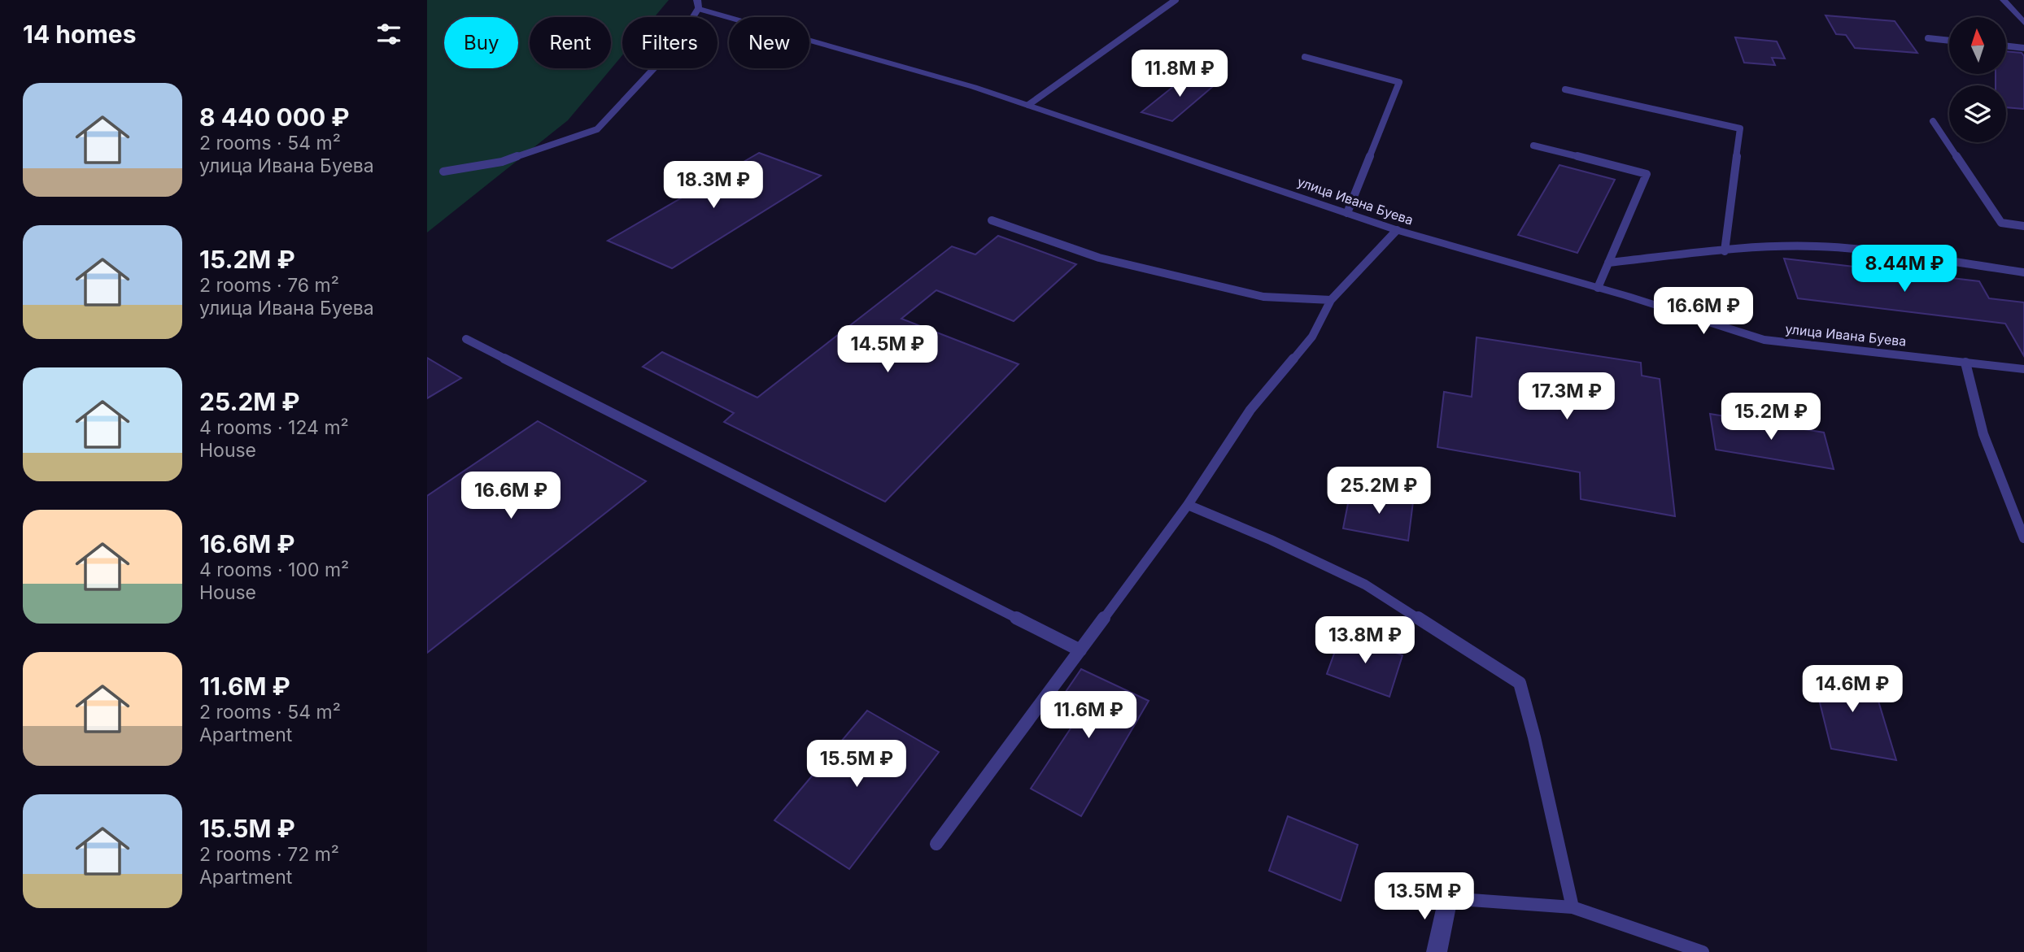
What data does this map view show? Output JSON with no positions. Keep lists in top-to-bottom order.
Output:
{
  "streets": {
    "street": ["улица Ивана Буева"]
  },
  "north": "top",
  "page": {
    "heading": "14 homes",
    "chip": [
      "Buy",
      "Rent",
      "Filters",
      "New"
    ],
    "price": [
      "11.8M ₽",
      "18.3M ₽",
      "8.44M ₽",
      "16.6M ₽",
      "14.5M ₽",
      "17.3M ₽",
      "15.2M ₽",
      "25.2M ₽",
      "16.6M ₽",
      "13.8M ₽",
      "14.6M ₽",
      "11.6M ₽",
      "15.5M ₽",
      "13.5M ₽"
    ],
    "list": [
      {
        "name": "8 440 000 ₽",
        "note": "2 rooms · 54 m² · улица Ивана Буева"
      },
      {
        "name": "15.2M ₽",
        "note": "2 rooms · 76 m² · улица Ивана Буева"
      },
      {
        "name": "25.2M ₽",
        "note": "4 rooms · 124 m² · House"
      },
      {
        "name": "16.6M ₽",
        "note": "4 rooms · 100 m² · House"
      },
      {
        "name": "11.6M ₽",
        "note": "2 rooms · 54 m² · Apartment"
      },
      {
        "name": "15.5M ₽",
        "note": "2 rooms · 72 m² · Apartment"
      }
    ]
  }
}
